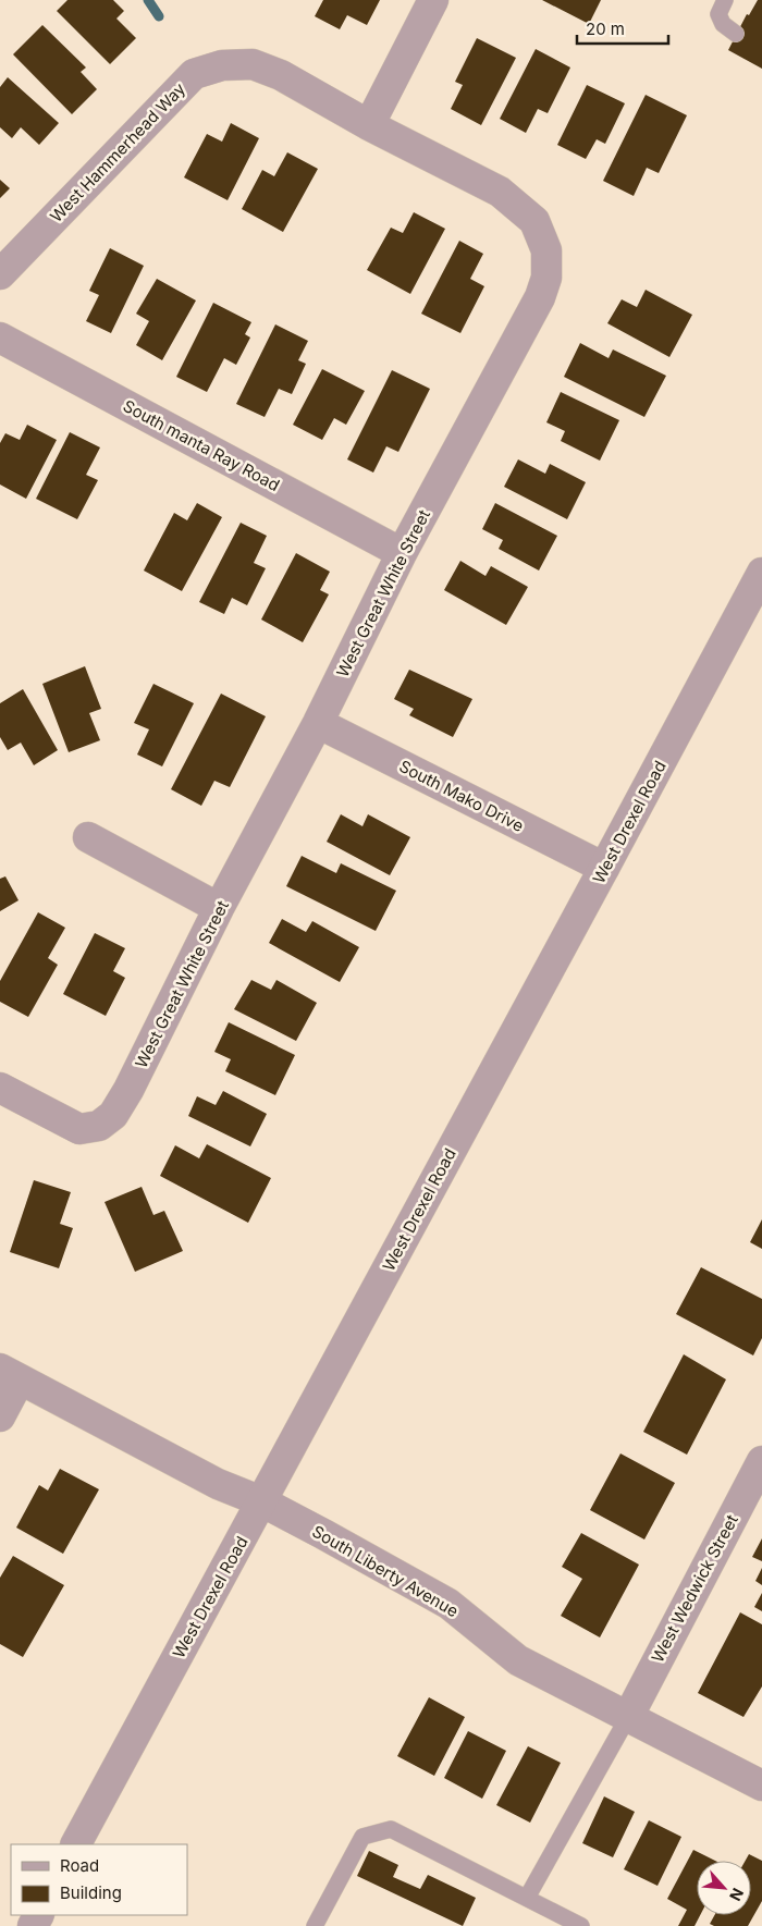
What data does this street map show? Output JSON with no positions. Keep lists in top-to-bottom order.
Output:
{
  "streets": {
    "street": [
      "West Hammerhead Way",
      "South manta Ray Road",
      "West Great White Street",
      "South Mako Drive",
      "West Drexel Road",
      "South Liberty Avenue",
      "West Wedwick Street"
    ]
  },
  "crossings": [
    ["West Hammerhead Way", "West Great White Street"],
    ["South manta Ray Road", "West Great White Street"],
    ["West Great White Street", "South Mako Drive"],
    ["South Mako Drive", "West Drexel Road"],
    ["West Drexel Road", "South Liberty Avenue"],
    ["South Liberty Avenue", "West Wedwick Street"]
  ],
  "legend": ["Road", "Building"],
  "scale_bar": "20 m",
  "north": "bottom right"
}
